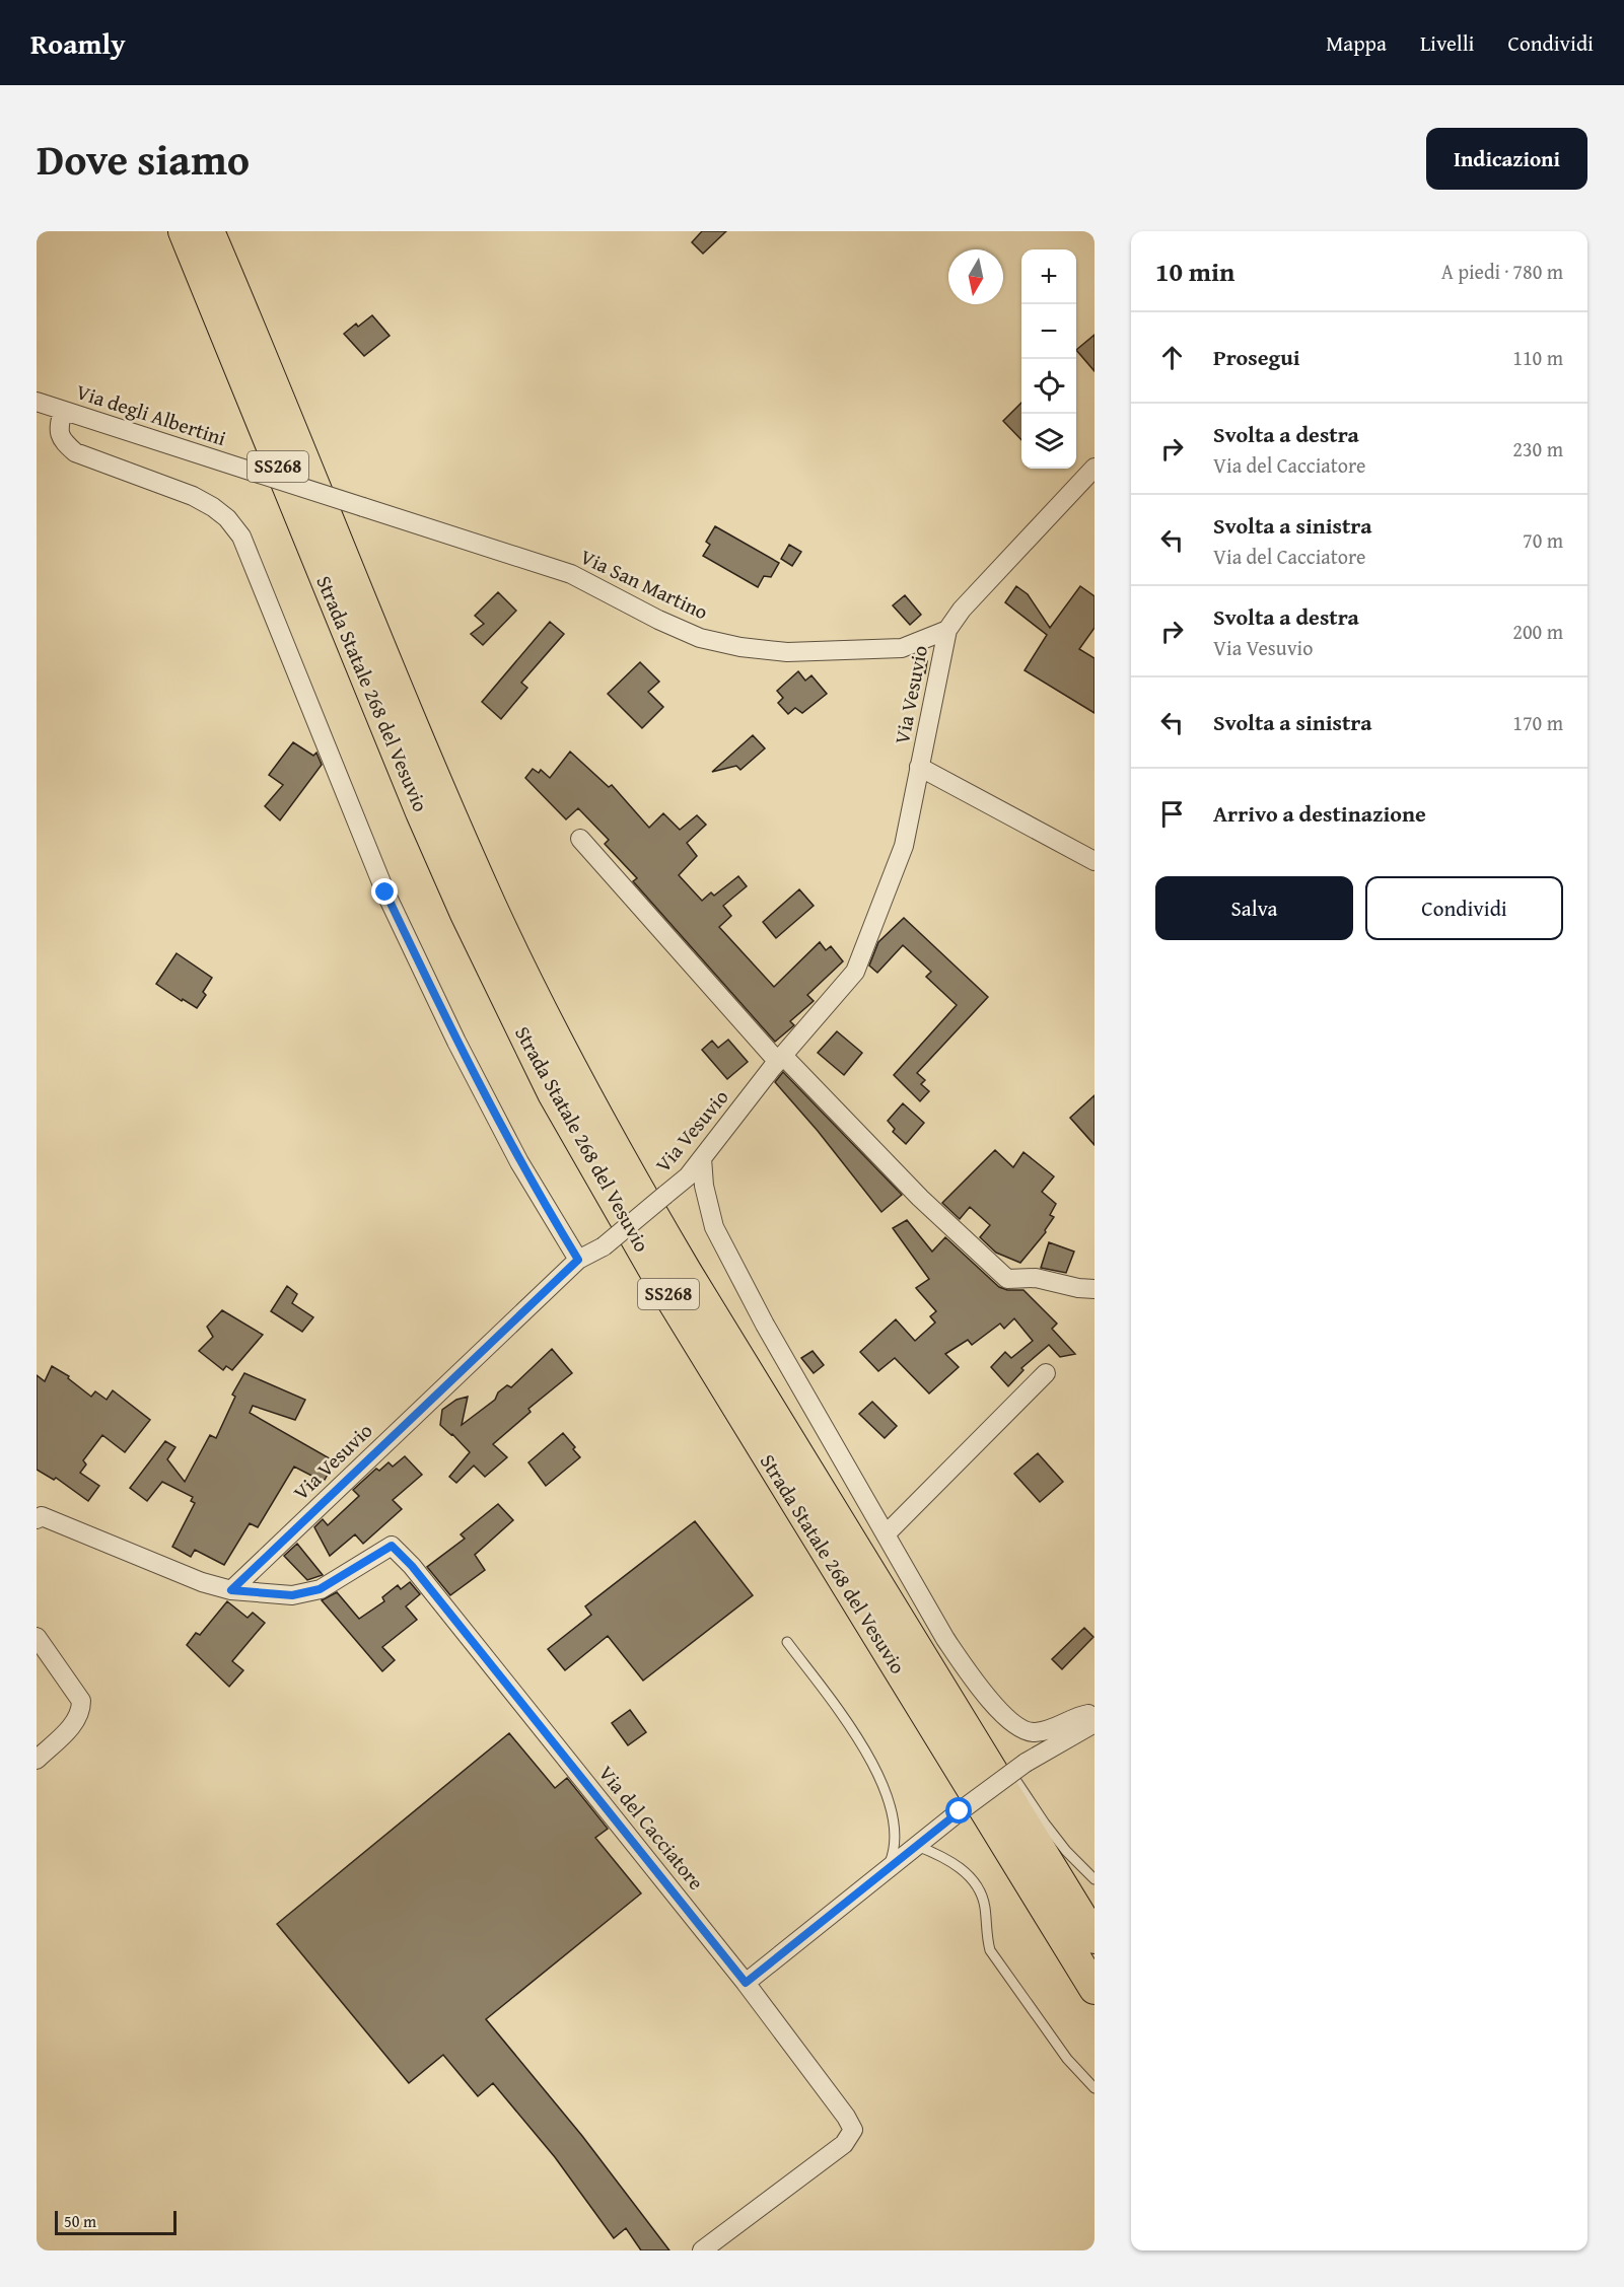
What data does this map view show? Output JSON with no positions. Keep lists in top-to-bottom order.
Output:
{
  "streets": {
    "highway": ["SS268", "Strada Statale 268 del Vesuvio"],
    "street": [
      "Via degli Albertini",
      "Via San Martino",
      "Via Vesuvio",
      "Via del Cacciatore"
    ]
  },
  "crossings": [
    ["Via degli Albertini", "Via San Martino"],
    ["Via San Martino", "Via Vesuvio"],
    ["Via Vesuvio", "Via del Cacciatore"]
  ],
  "scale_bar": "50 m",
  "north": "bottom",
  "page": {
    "header": "Roamly",
    "nav": ["Mappa", "Livelli", "Condividi"],
    "title": "Dove siamo",
    "buttons": [
      "Indicazioni",
      ["Salva", "Condividi"]
    ],
    "heading": ["10 min", "A piedi · 780 m"],
    "map_buttons": ["+", "−"],
    "list": [
      ["Prosegui", "110 m"],
      ["Svolta a destra", "Via del Cacciatore", "230 m"],
      ["Svolta a sinistra", "Via del Cacciatore", "70 m"],
      ["Svolta a destra", "Via Vesuvio", "200 m"],
      ["Svolta a sinistra", "170 m"],
      "Arrivo a destinazione"
    ],
    "scale": "50 m"
  }
}
